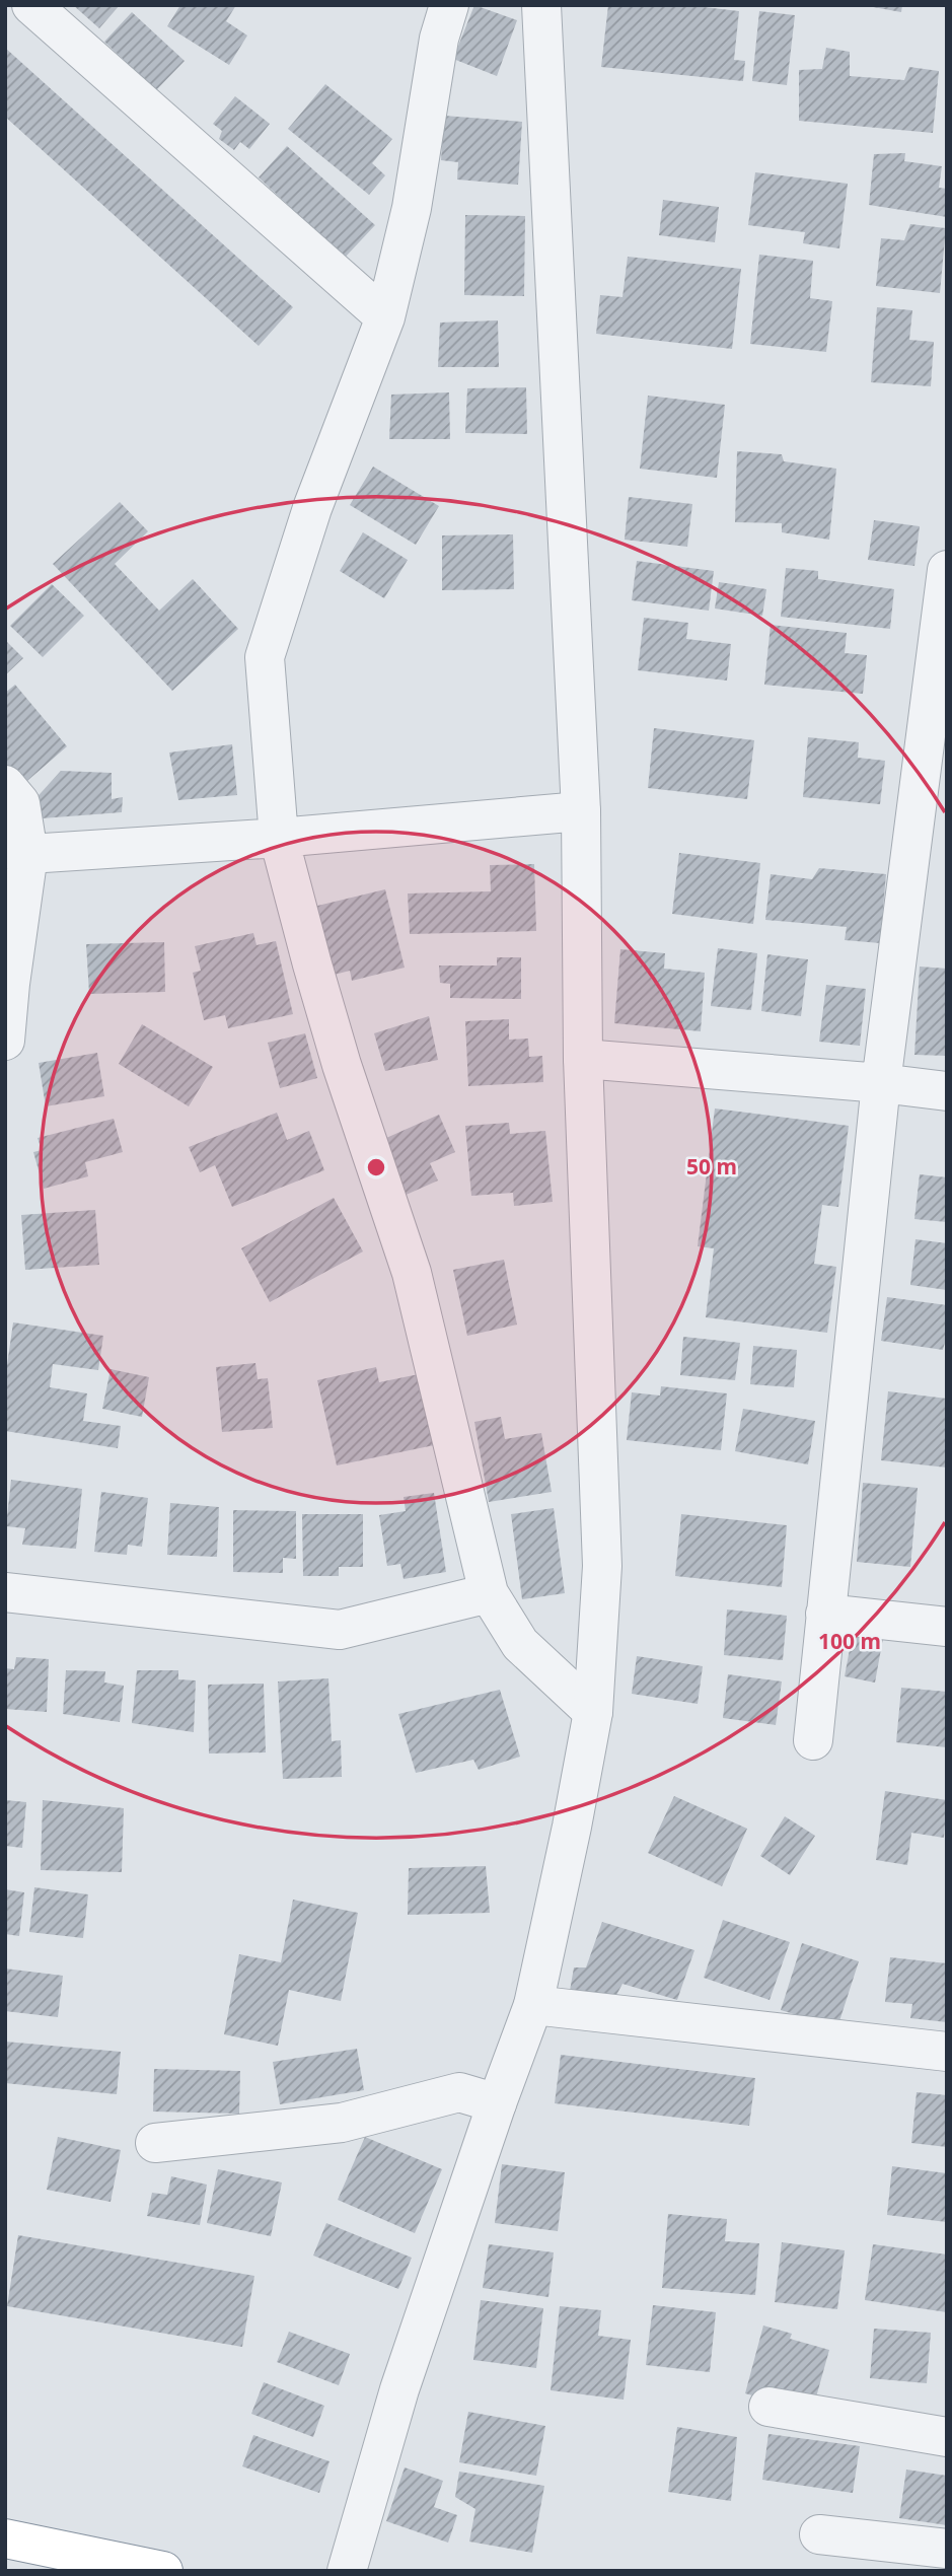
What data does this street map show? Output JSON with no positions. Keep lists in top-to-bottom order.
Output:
{
  "rings": ["50 m", "100 m"]
}
